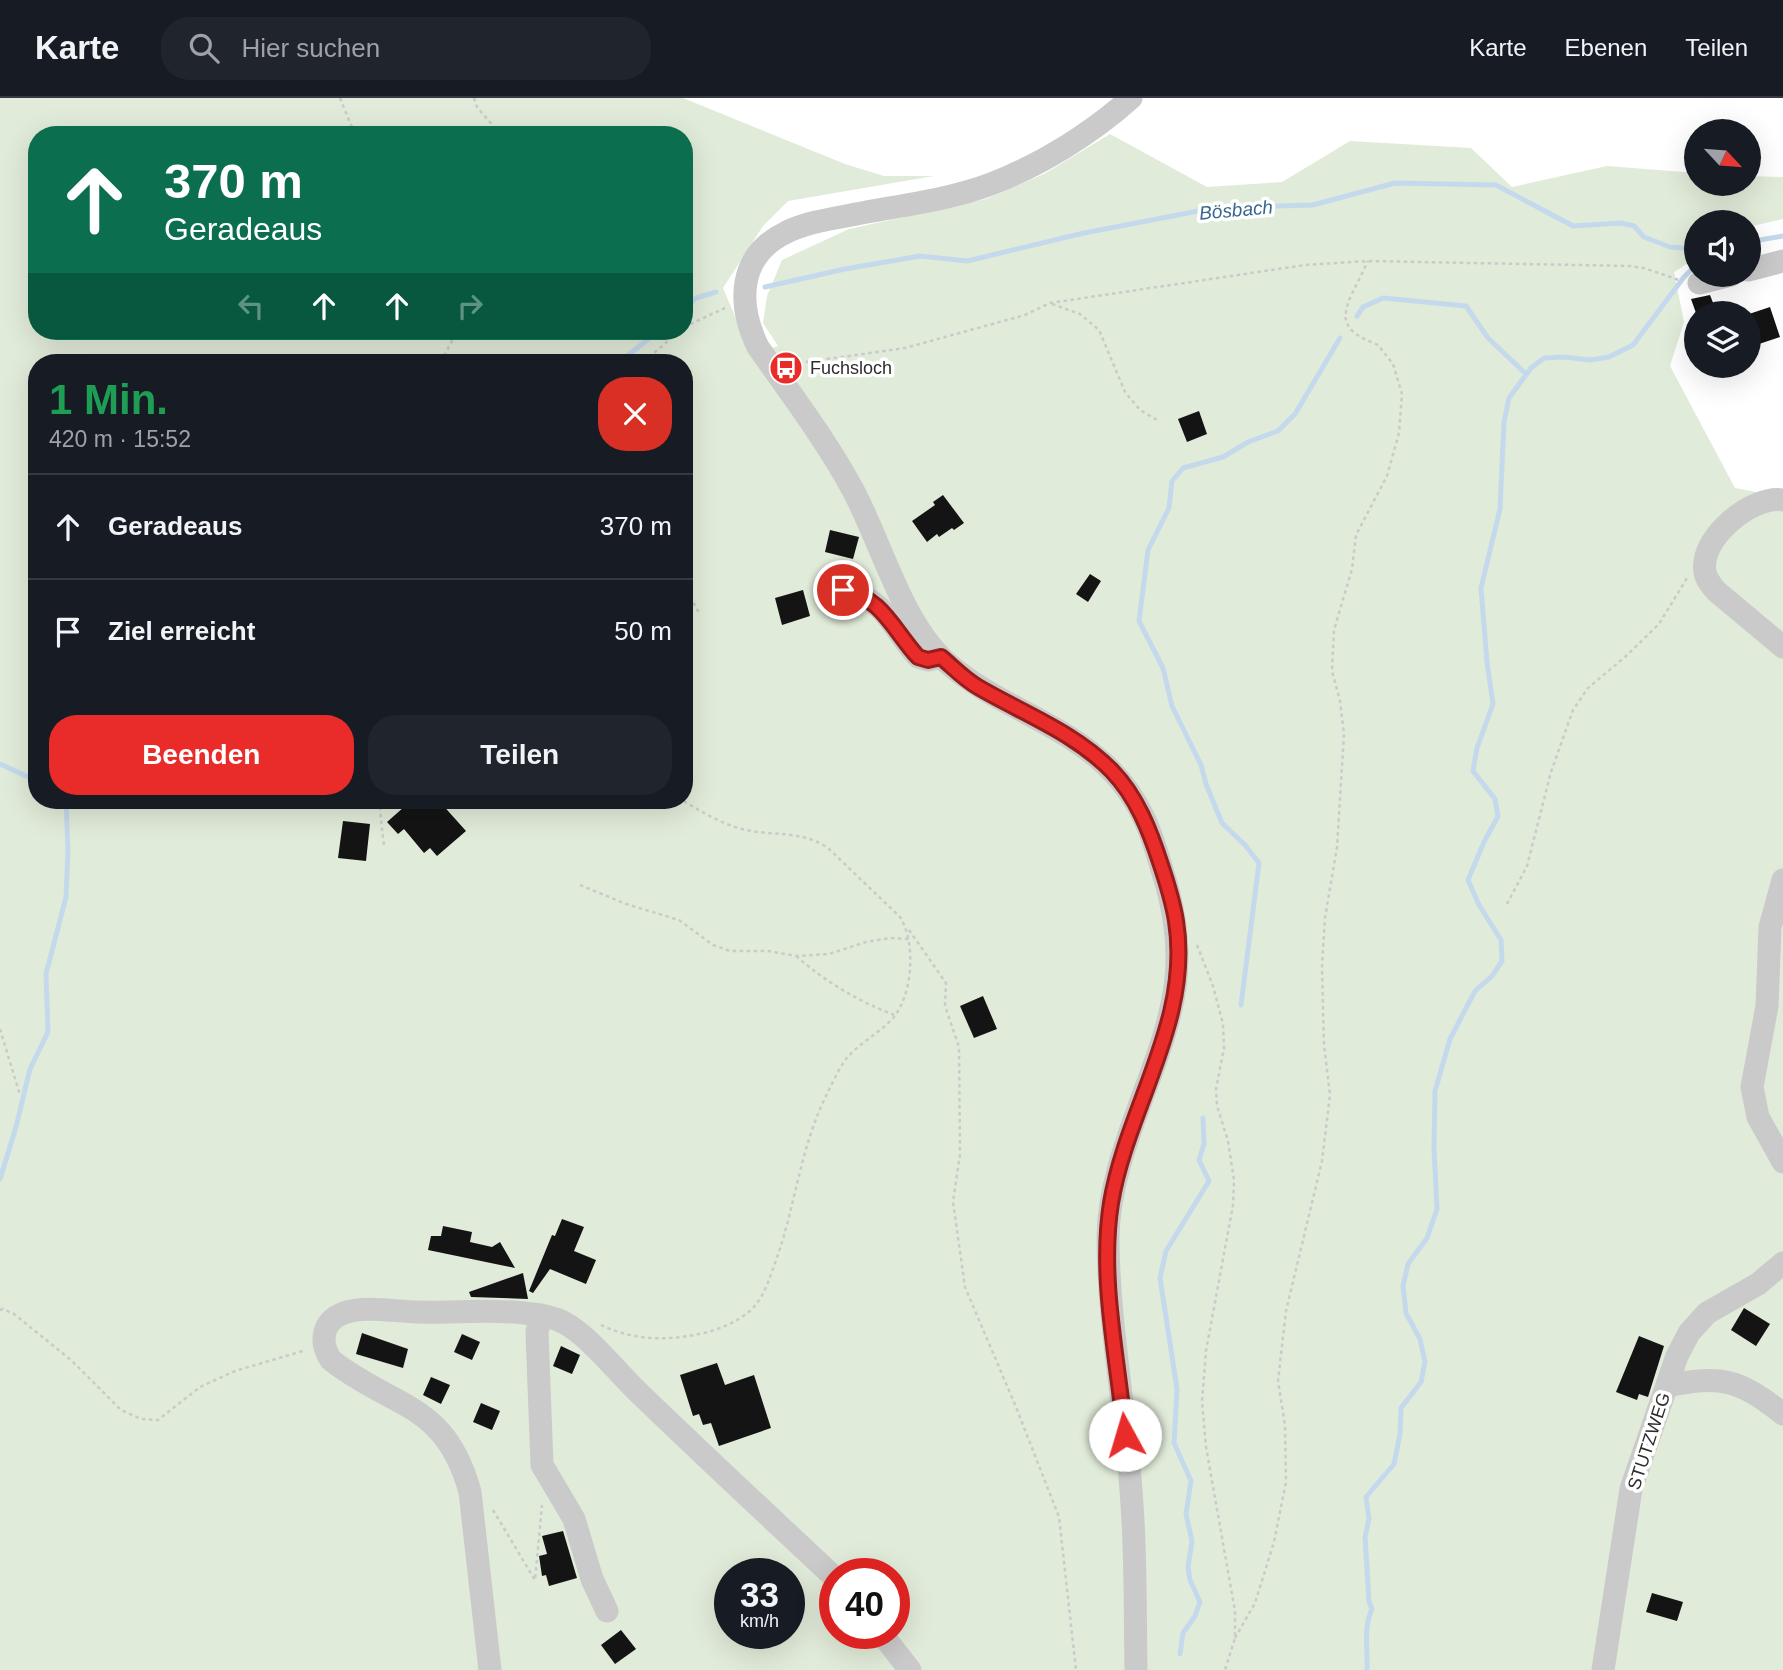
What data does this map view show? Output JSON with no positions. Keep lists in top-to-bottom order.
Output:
{
  "streets": {
    "street": ["STUTZWEG"]
  },
  "water": ["Bösbach"],
  "places": {
    "bus stop": ["Fuchsloch"]
  },
  "north": "bottom right",
  "page": {
    "header": "Karte",
    "search": "Hier suchen",
    "nav": ["Karte", "Ebenen", "Teilen"],
    "turn": ["370 m", "Geradeaus"],
    "heading": ["1 Min.", "420 m · 15:52"],
    "list": [
      {
        "name": "Geradeaus",
        "value": "370 m"
      },
      {
        "name": "Ziel erreicht",
        "value": "50 m"
      }
    ],
    "buttons": ["Beenden", "Teilen"],
    "speed": "33 km/h",
    "limit": "40"
  }
}
